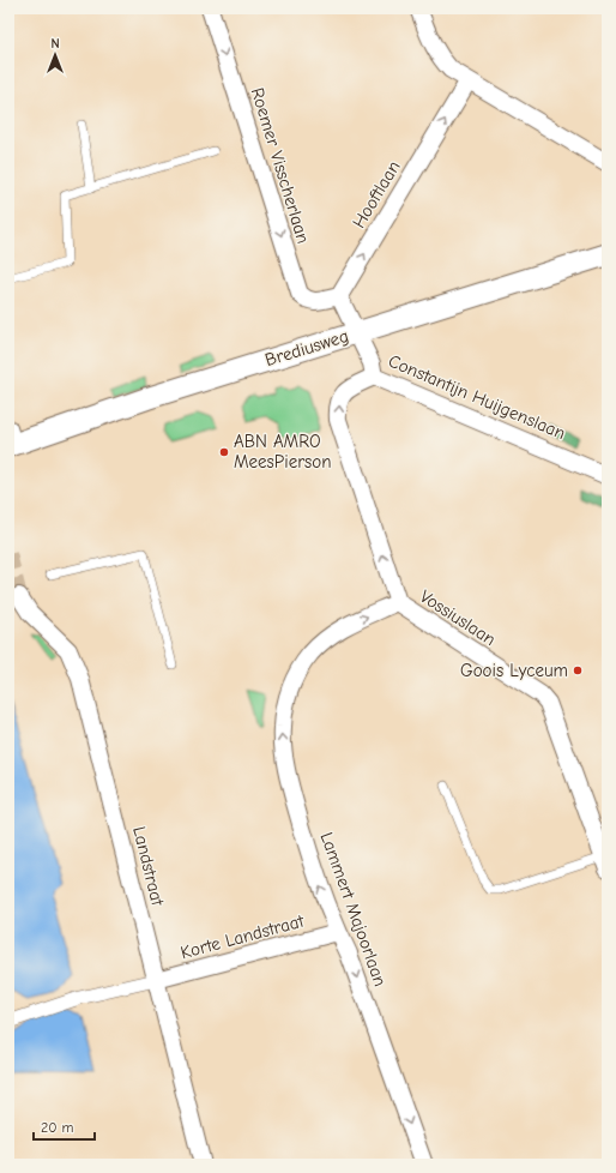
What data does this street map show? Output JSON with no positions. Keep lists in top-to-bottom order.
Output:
{
  "streets": {
    "street": [
      "Roemer Visscherlaan",
      "Hooftlaan",
      "Brediusweg",
      "Constantijn Huijgenslaan",
      "Vossiuslaan",
      "Landstraat",
      "Lammert Majoorlaan",
      "Korte Landstraat"
    ]
  },
  "crossings": [
    ["Roemer Visscherlaan", "Hooftlaan"],
    ["Brediusweg", "Constantijn Huijgenslaan"],
    ["Constantijn Huijgenslaan", "Vossiuslaan"],
    ["Vossiuslaan", "Lammert Majoorlaan"],
    ["Landstraat", "Korte Landstraat"],
    ["Lammert Majoorlaan", "Korte Landstraat"]
  ],
  "one_way": ["Roemer Visscherlaan", "Hooftlaan"],
  "places": ["ABN AMRO MeesPierson", "Goois Lyceum"],
  "scale_bar": "20 m",
  "north": "top"
}
